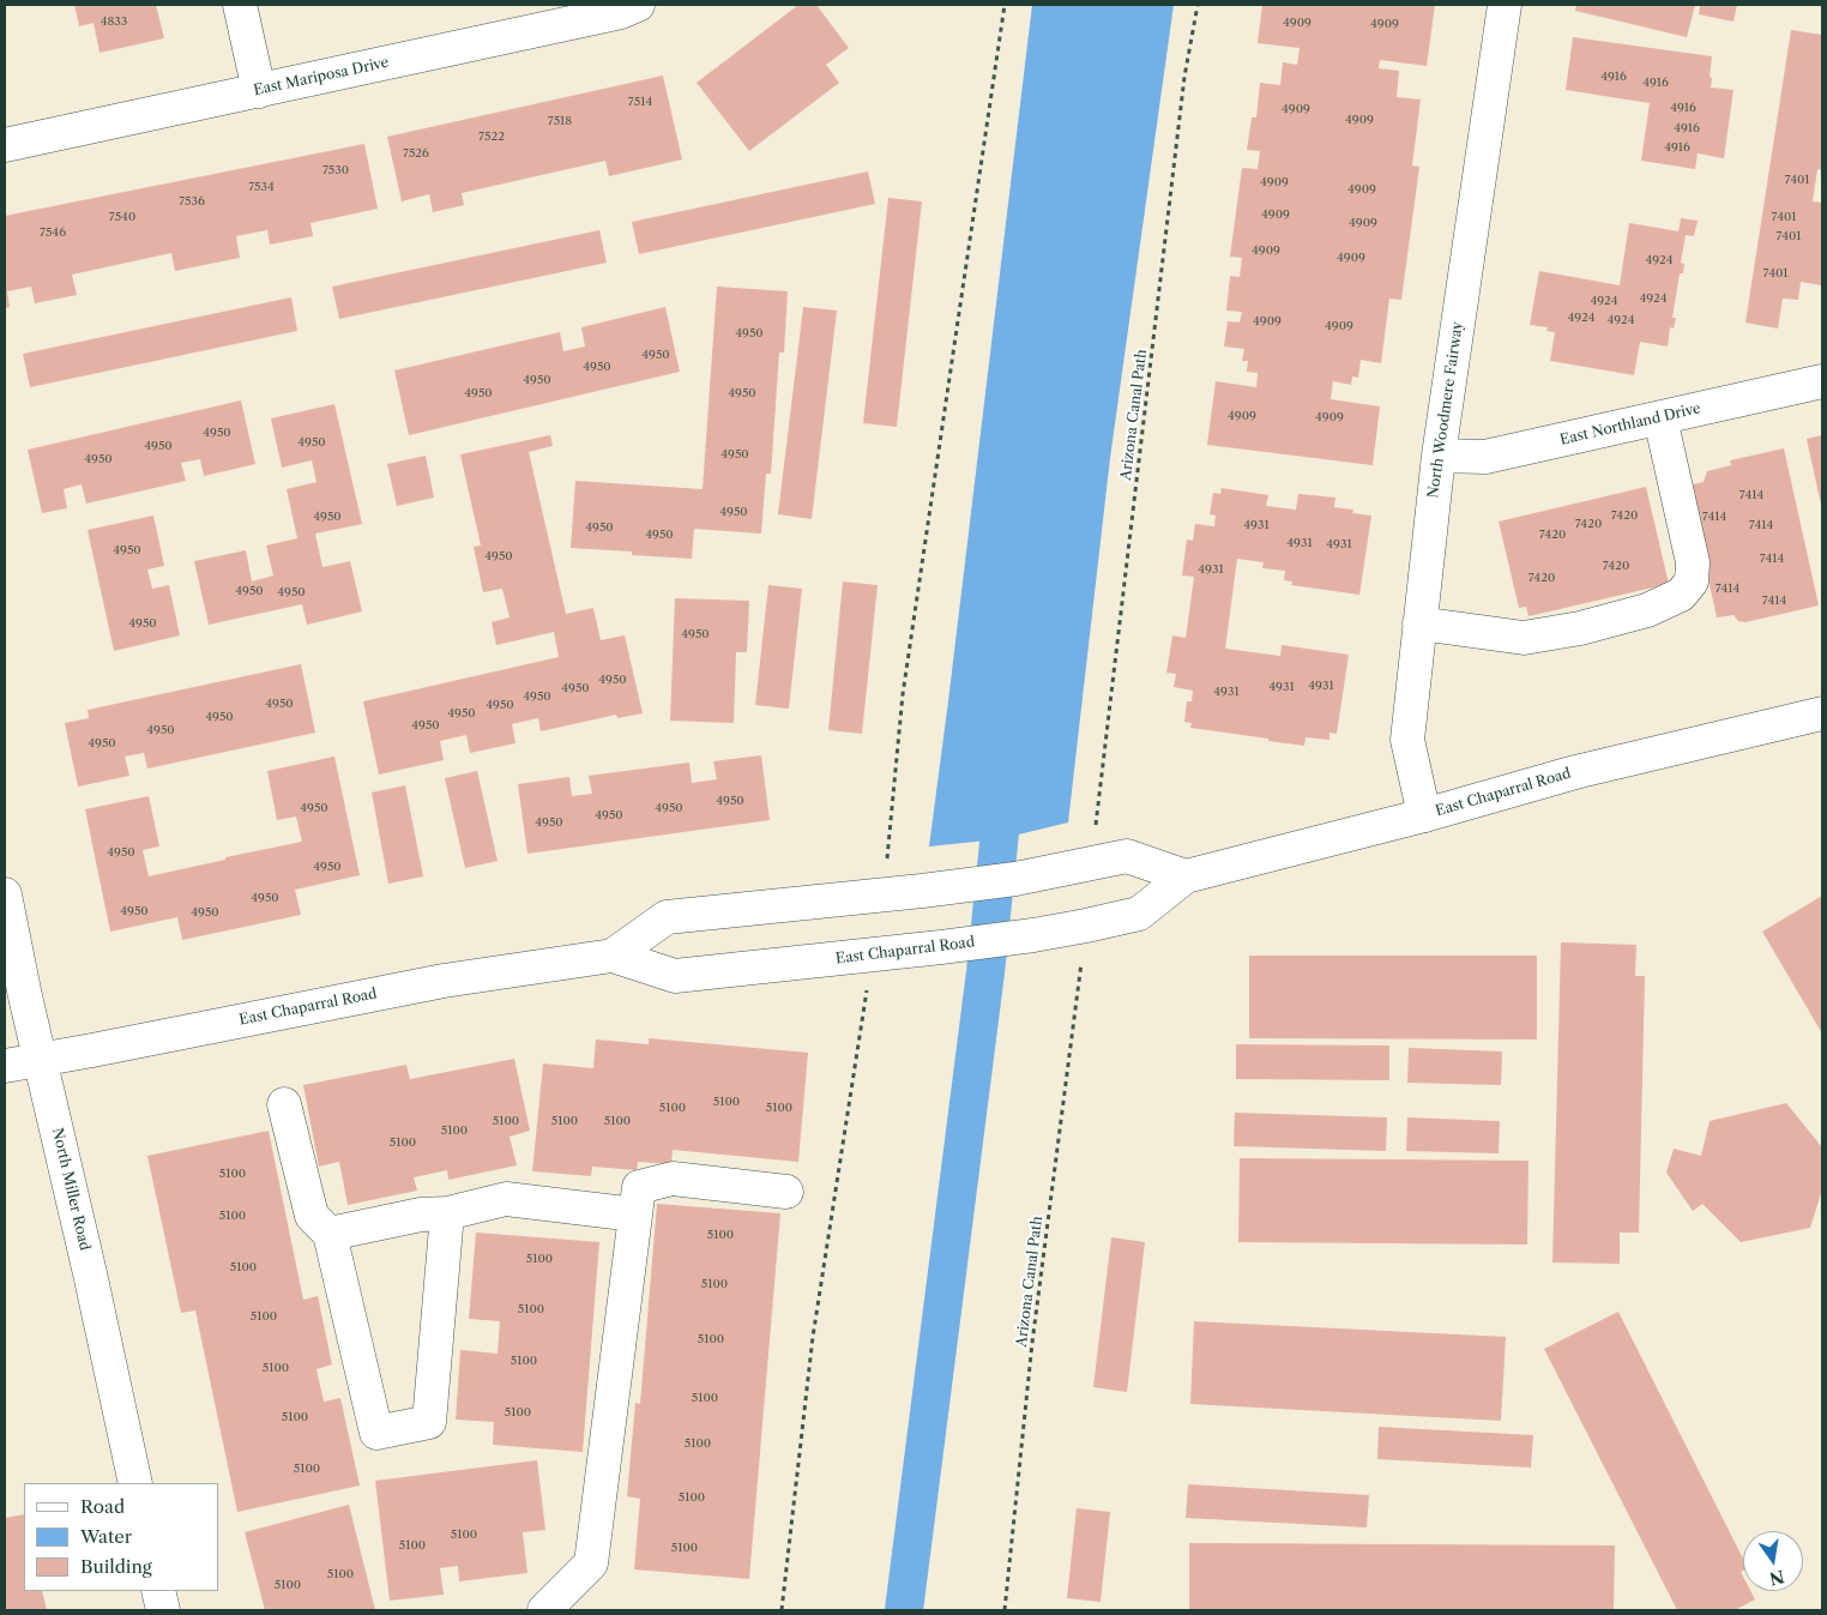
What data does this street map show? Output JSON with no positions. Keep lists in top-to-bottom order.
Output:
{
  "streets": {
    "street": [
      "East Mariposa Drive",
      "North Woodmere Fairway",
      "East Northland Drive",
      "East Chaparral Road",
      "North Miller Road"
    ],
    "path": ["Arizona Canal Path"]
  },
  "crossings": [
    ["North Woodmere Fairway", "East Northland Drive"],
    ["North Woodmere Fairway", "East Chaparral Road"],
    ["Arizona Canal Path", "East Chaparral Road"],
    ["East Chaparral Road", "North Miller Road"]
  ],
  "house_numbers": [
    "4833",
    "4909",
    "4909",
    "4916",
    "4916",
    "7514",
    "4916",
    "4909",
    "4909",
    "7518",
    "4916",
    "7522",
    "4916",
    "7526",
    "7530",
    "7401",
    "4909",
    "7534",
    "4909",
    "7536",
    "4909",
    "7540",
    "7401",
    "4909",
    "7546",
    "7401",
    "4909",
    "4909",
    "4924",
    "7401",
    "4924",
    "4924",
    "4924",
    "4924",
    "4909",
    "4909",
    "4950",
    "4950",
    "4950",
    "4950",
    "4950",
    "4950",
    "4909",
    "4909",
    "4950",
    "4950",
    "4950",
    "4950",
    "4950",
    "7414",
    "4950",
    "7420",
    "4950",
    "7414",
    "7420",
    "4931",
    "7414",
    "4950",
    "4950",
    "7420",
    "4931",
    "4931",
    "4950",
    "4950",
    "7414",
    "7420",
    "4931",
    "7420",
    "7414",
    "4950",
    "4950",
    "7414",
    "4950",
    "4950",
    "4950",
    "4931",
    "4931",
    "4950",
    "4931",
    "4950",
    "4950",
    "4950",
    "4950",
    "4950",
    "4950",
    "4950",
    "4950",
    "4950",
    "4950",
    "4950",
    "4950",
    "4950",
    "4950",
    "4950",
    "4950",
    "4950",
    "4950",
    "5100",
    "5100",
    "5100",
    "5100",
    "5100",
    "5100",
    "5100",
    "5100",
    "5100",
    "5100",
    "5100",
    "5100",
    "5100",
    "5100",
    "5100",
    "5100",
    "5100",
    "5100",
    "5100",
    "5100",
    "5100",
    "5100",
    "5100",
    "5100",
    "5100",
    "5100",
    "5100",
    "5100",
    "5100",
    "5100"
  ],
  "legend": ["Road", "Water", "Building"],
  "north": "bottom"
}
